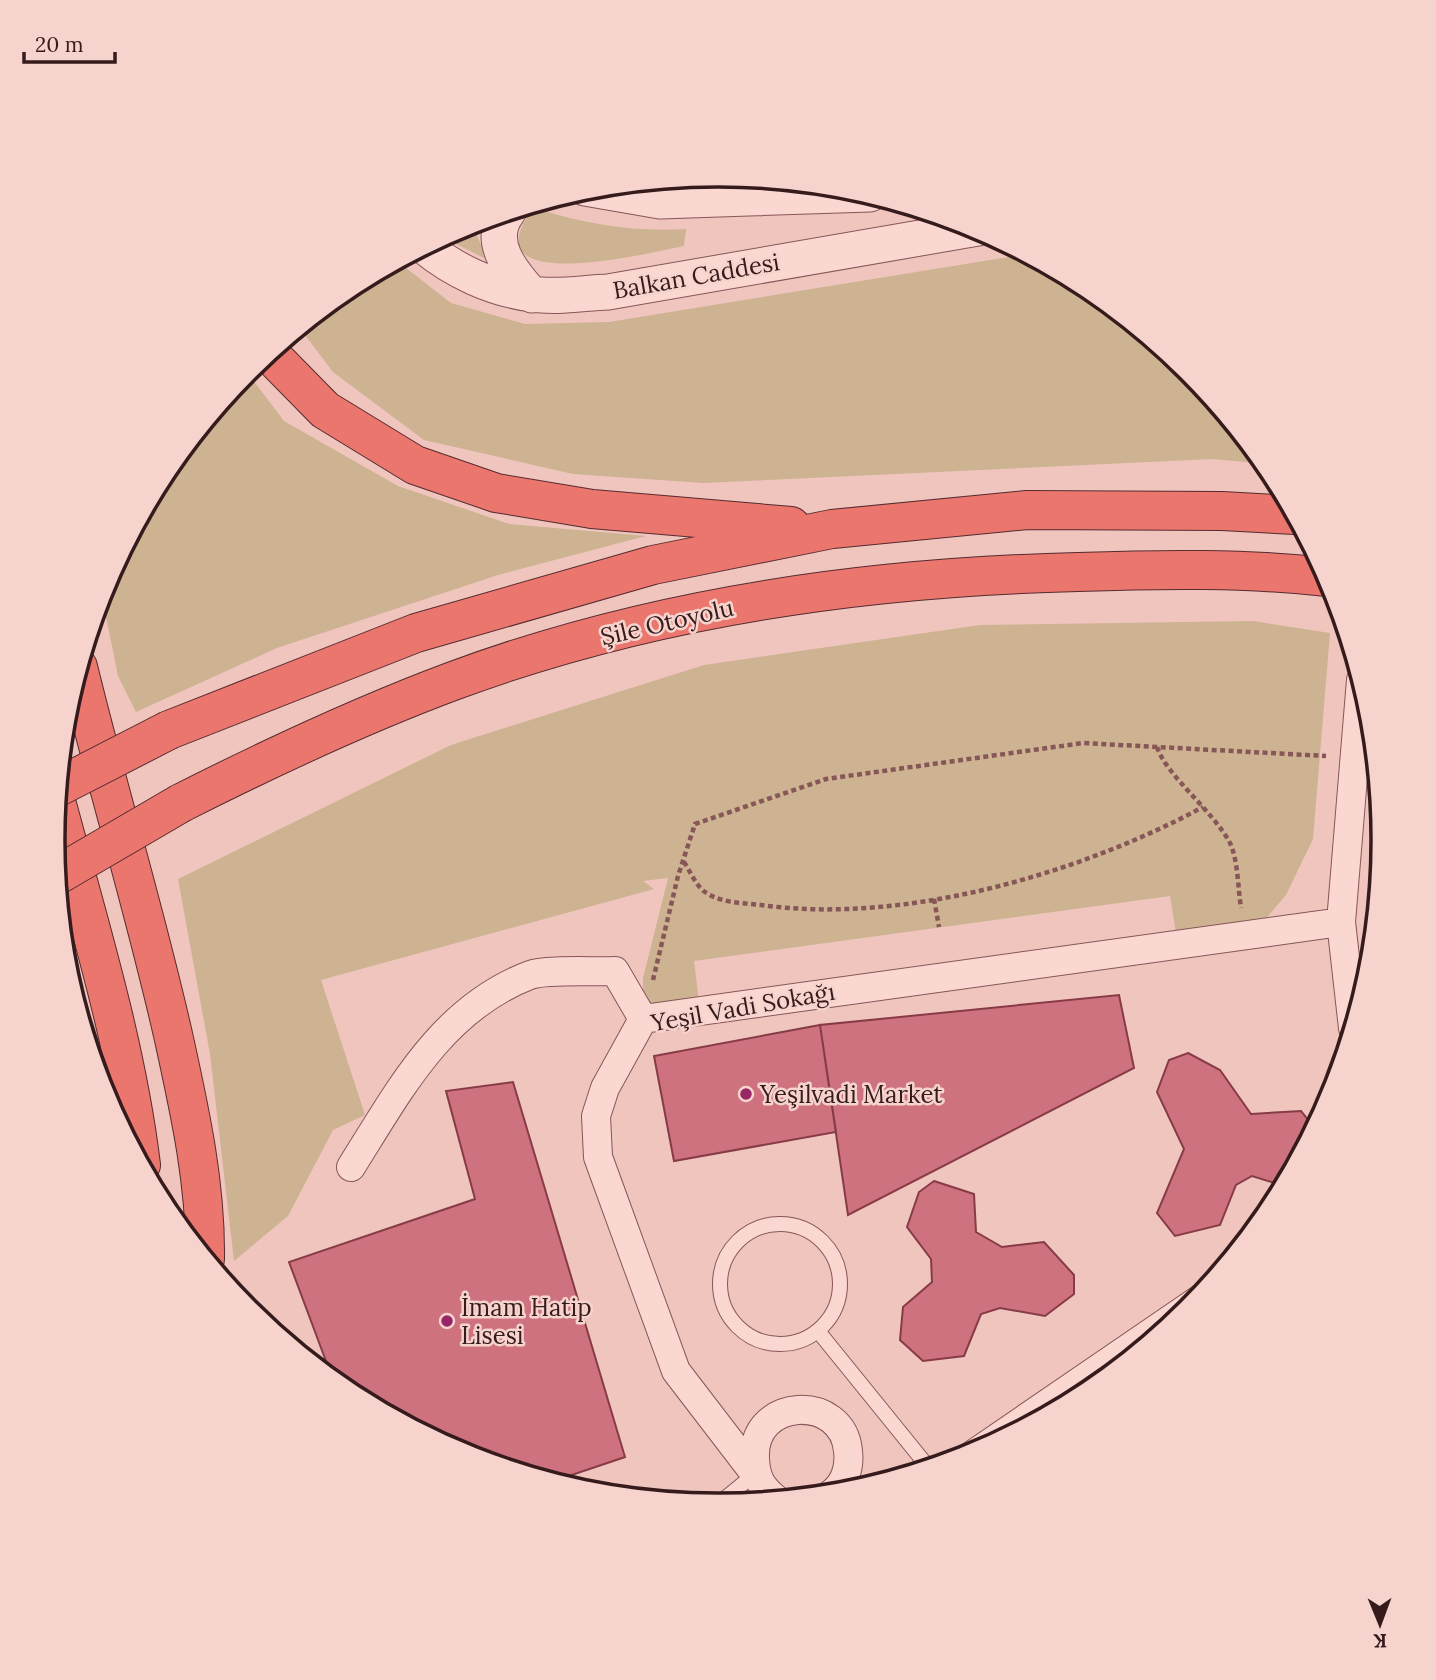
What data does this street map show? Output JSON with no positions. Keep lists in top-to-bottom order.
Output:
{
  "streets": {
    "highway": ["Şile Otoyolu"],
    "street": ["Balkan Caddesi", "Yeşil Vadi Sokağı"]
  },
  "places": ["Yeşilvadi Market", "İmam Hatip Lisesi"],
  "scale_bar": "20 m",
  "north": "bottom"
}
